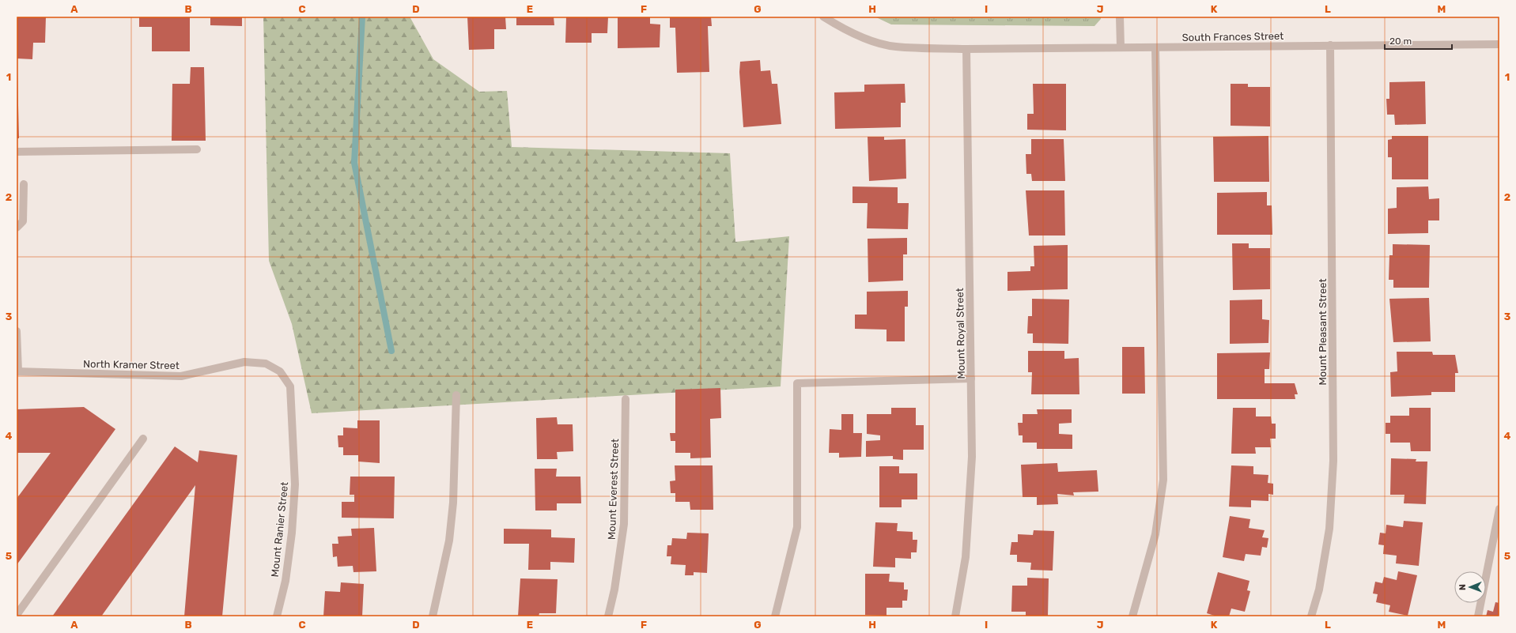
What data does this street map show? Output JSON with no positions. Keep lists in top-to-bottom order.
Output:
{
  "streets": {
    "street": [
      "South Frances Street",
      "Mount Pleasant Street",
      "Mount Royal Street",
      "North Kramer Street",
      "Mount Everest Street",
      "Mount Ranier Street"
    ]
  },
  "crossings": [
    ["South Frances Street", "Mount Pleasant Street"],
    ["South Frances Street", "Mount Royal Street"],
    ["North Kramer Street", "Mount Ranier Street"]
  ],
  "scale_bar": "20 m",
  "north": "left",
  "grid": {
    "columns": [
      "A",
      "B",
      "C",
      "D",
      "E",
      "F",
      "G",
      "H",
      "I",
      "J",
      "K",
      "L",
      "M"
    ],
    "rows": [
      "1",
      "2",
      "3",
      "4",
      "5"
    ]
  }
}
